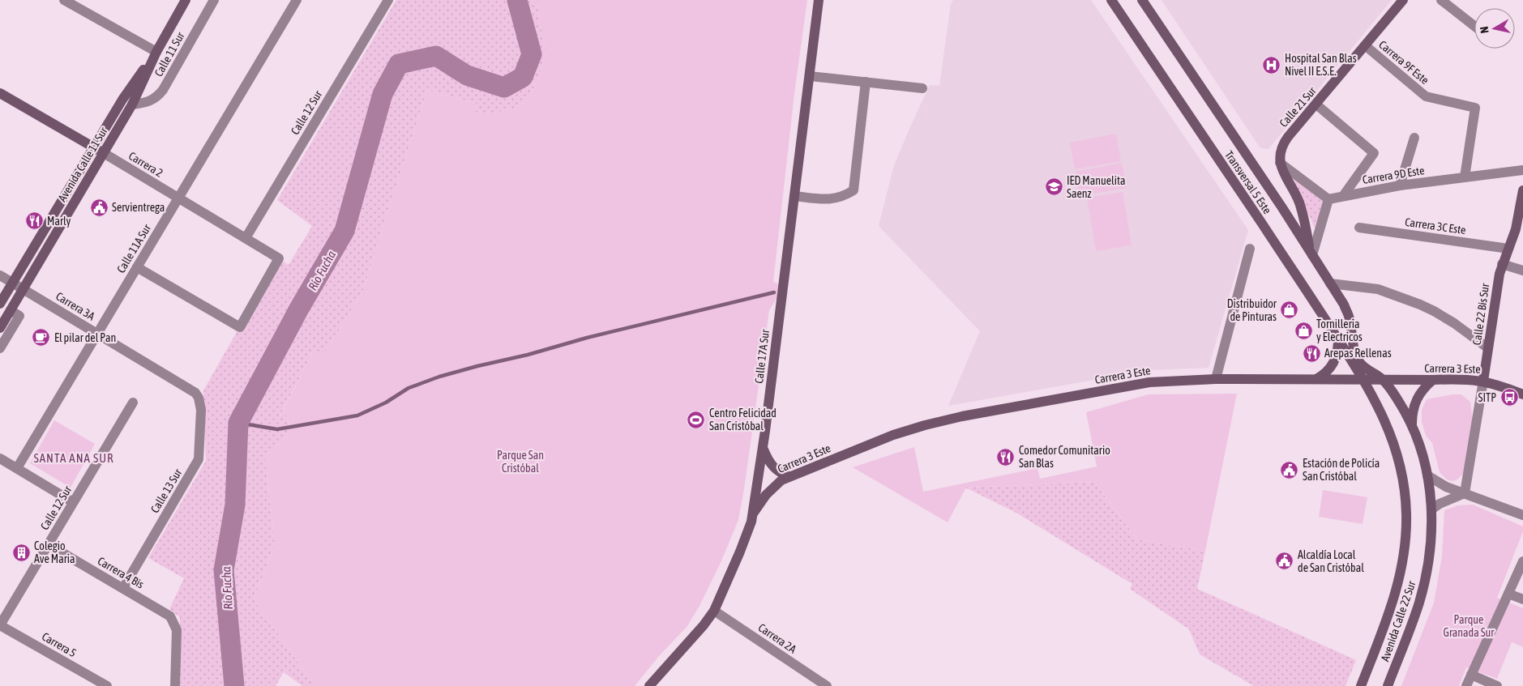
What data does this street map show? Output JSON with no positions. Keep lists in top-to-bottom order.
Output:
{
  "streets": {
    "main road": [
      "Calle 21 Sur",
      "Avenida Calle 11 Sur",
      "Carrera 2",
      "Transversal 5 Este",
      "Calle 22 Bis Sur",
      "Calle 17A Sur",
      "Carrera 3 Este",
      "Avenida Calle 22 Sur"
    ],
    "street": [
      "Calle 11 Sur",
      "Carrera 9F Este",
      "Calle 12 Sur",
      "Carrera 9D Este",
      "Carrera 3C Este",
      "Calle 11A Sur",
      "Carrera 3A",
      "Calle 13 Sur",
      "Carrera 4 Bis",
      "Carrera 2A",
      "Carrera 5"
    ]
  },
  "crossings": [
    ["Calle 11 Sur", "Avenida Calle 11 Sur"],
    ["Carrera 9F Este", "Calle 21 Sur"],
    ["Carrera 9F Este", "Carrera 9D Este"],
    ["Calle 12 Sur", "Carrera 2"],
    ["Calle 12 Sur", "Carrera 4 Bis"],
    ["Calle 12 Sur", "Carrera 5"],
    ["Avenida Calle 11 Sur", "Carrera 2"],
    ["Avenida Calle 11 Sur", "Carrera 3A"],
    ["Carrera 2", "Calle 11A Sur"],
    ["Transversal 5 Este", "Carrera 3 Este"],
    ["Transversal 5 Este", "Avenida Calle 22 Sur"],
    ["Carrera 3C Este", "Calle 22 Bis Sur"],
    ["Calle 11A Sur", "Carrera 3A"],
    ["Carrera 3A", "Calle 13 Sur"],
    ["Calle 22 Bis Sur", "Carrera 3 Este"],
    ["Calle 17A Sur", "Carrera 3 Este"],
    ["Calle 17A Sur", "Carrera 2A"],
    ["Carrera 3 Este", "Avenida Calle 22 Sur"],
    ["Calle 13 Sur", "Carrera 4 Bis"]
  ],
  "districts": ["SANTA ANA SUR"],
  "water": ["Río Fucha"],
  "parks": ["Parque San Cristóbal", "Parque Granada Sur"],
  "places": {
    "hospital": ["Hospital San Blas Nivel II E.S.E."],
    "school or university": ["IED Manuelita Saenz"],
    "public building": ["Servientrega", "Estación de Policía San Cristóbal", "Alcaldía Local de San Cristóbal"],
    "restaurant": ["Marly", "Arepas Rellenas", "Comedor Comunitario San Blas"],
    "shop": ["Distribuidor de Pinturas", "Tornilleria y Electricos"],
    "cafe": ["El pilar del Pan"],
    "bus stop": ["SITP"],
    "sports": ["Centro Felicidad San Cristóbal"],
    "building": ["Colegio Ave Maria"]
  },
  "north": "left"
}
